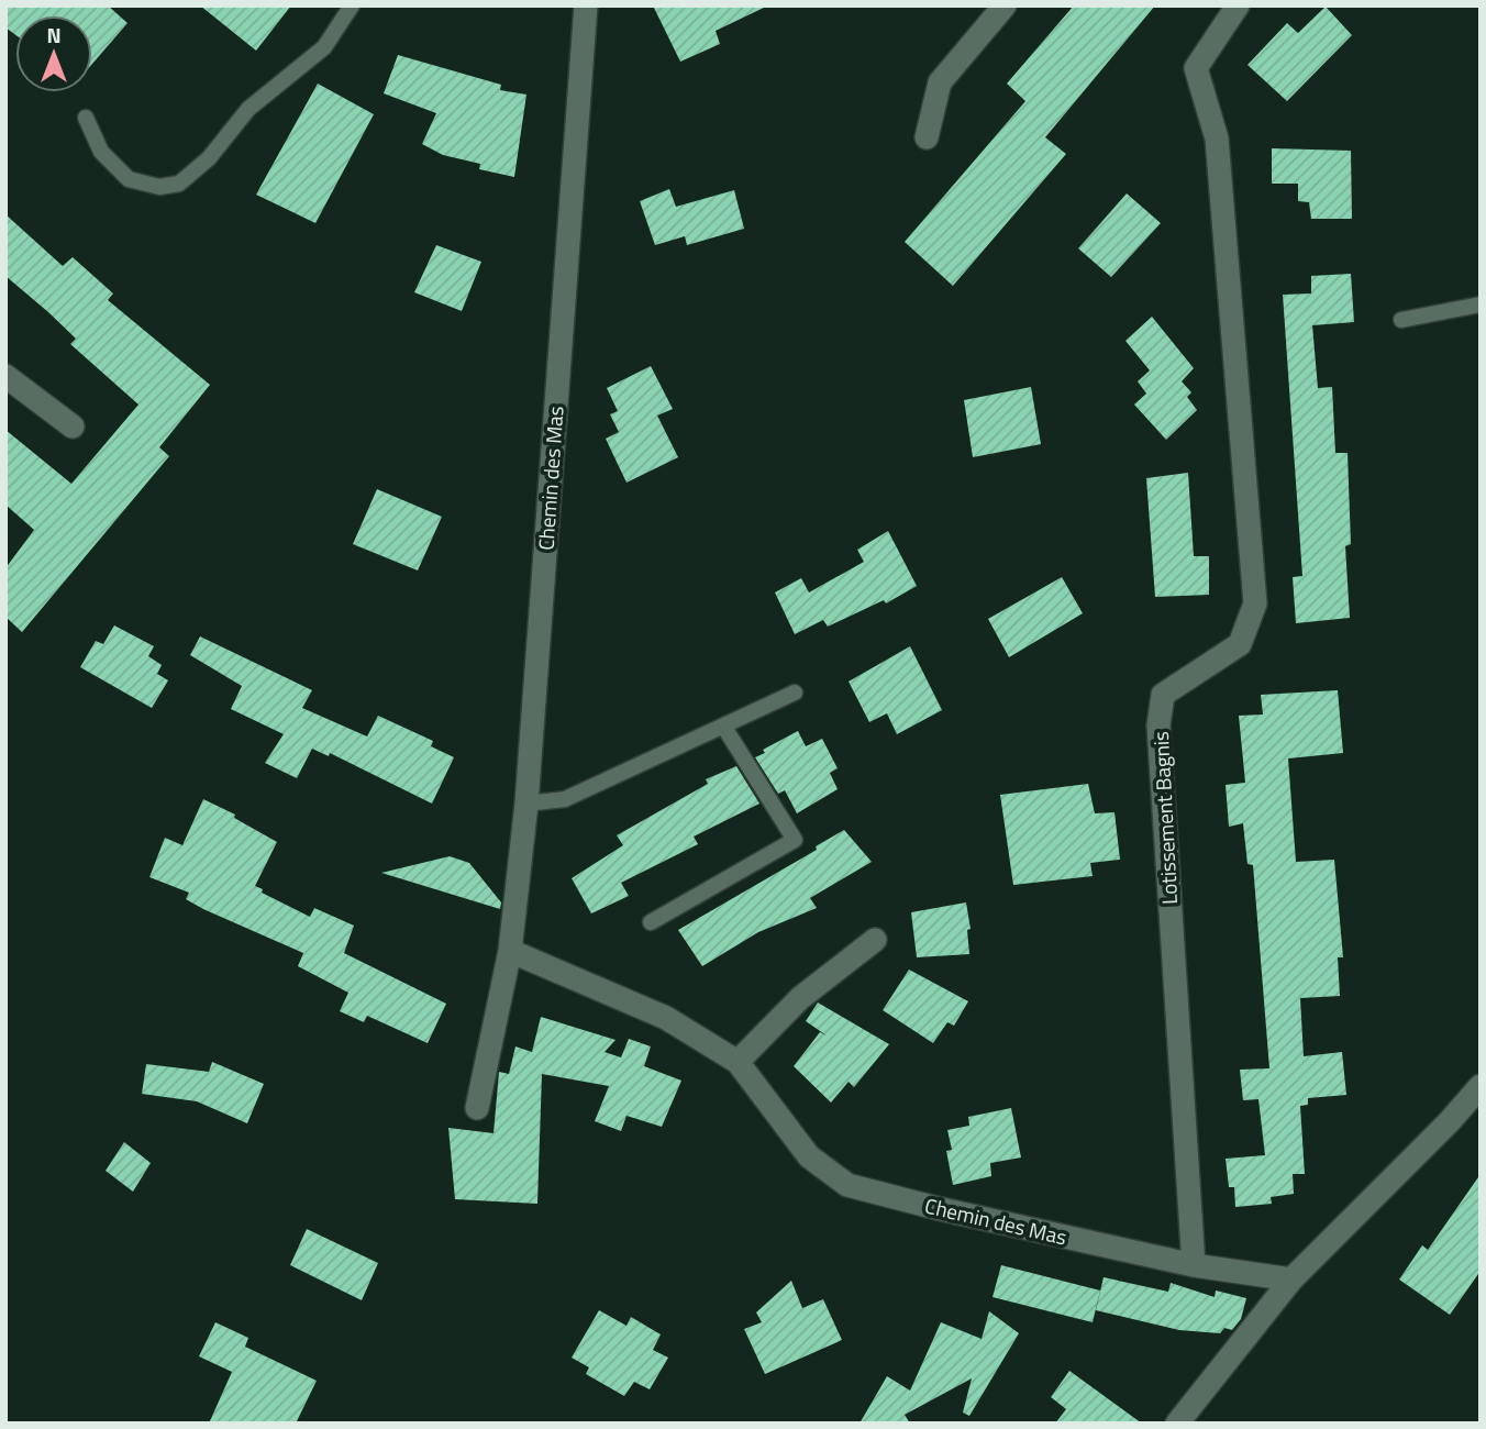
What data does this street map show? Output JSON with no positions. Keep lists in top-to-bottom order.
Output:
{
  "streets": {
    "street": ["Chemin des Mas", "Lotissement Bagnis"]
  },
  "crossings": [
    ["Chemin des Mas", "Lotissement Bagnis"]
  ],
  "north": "top"
}
